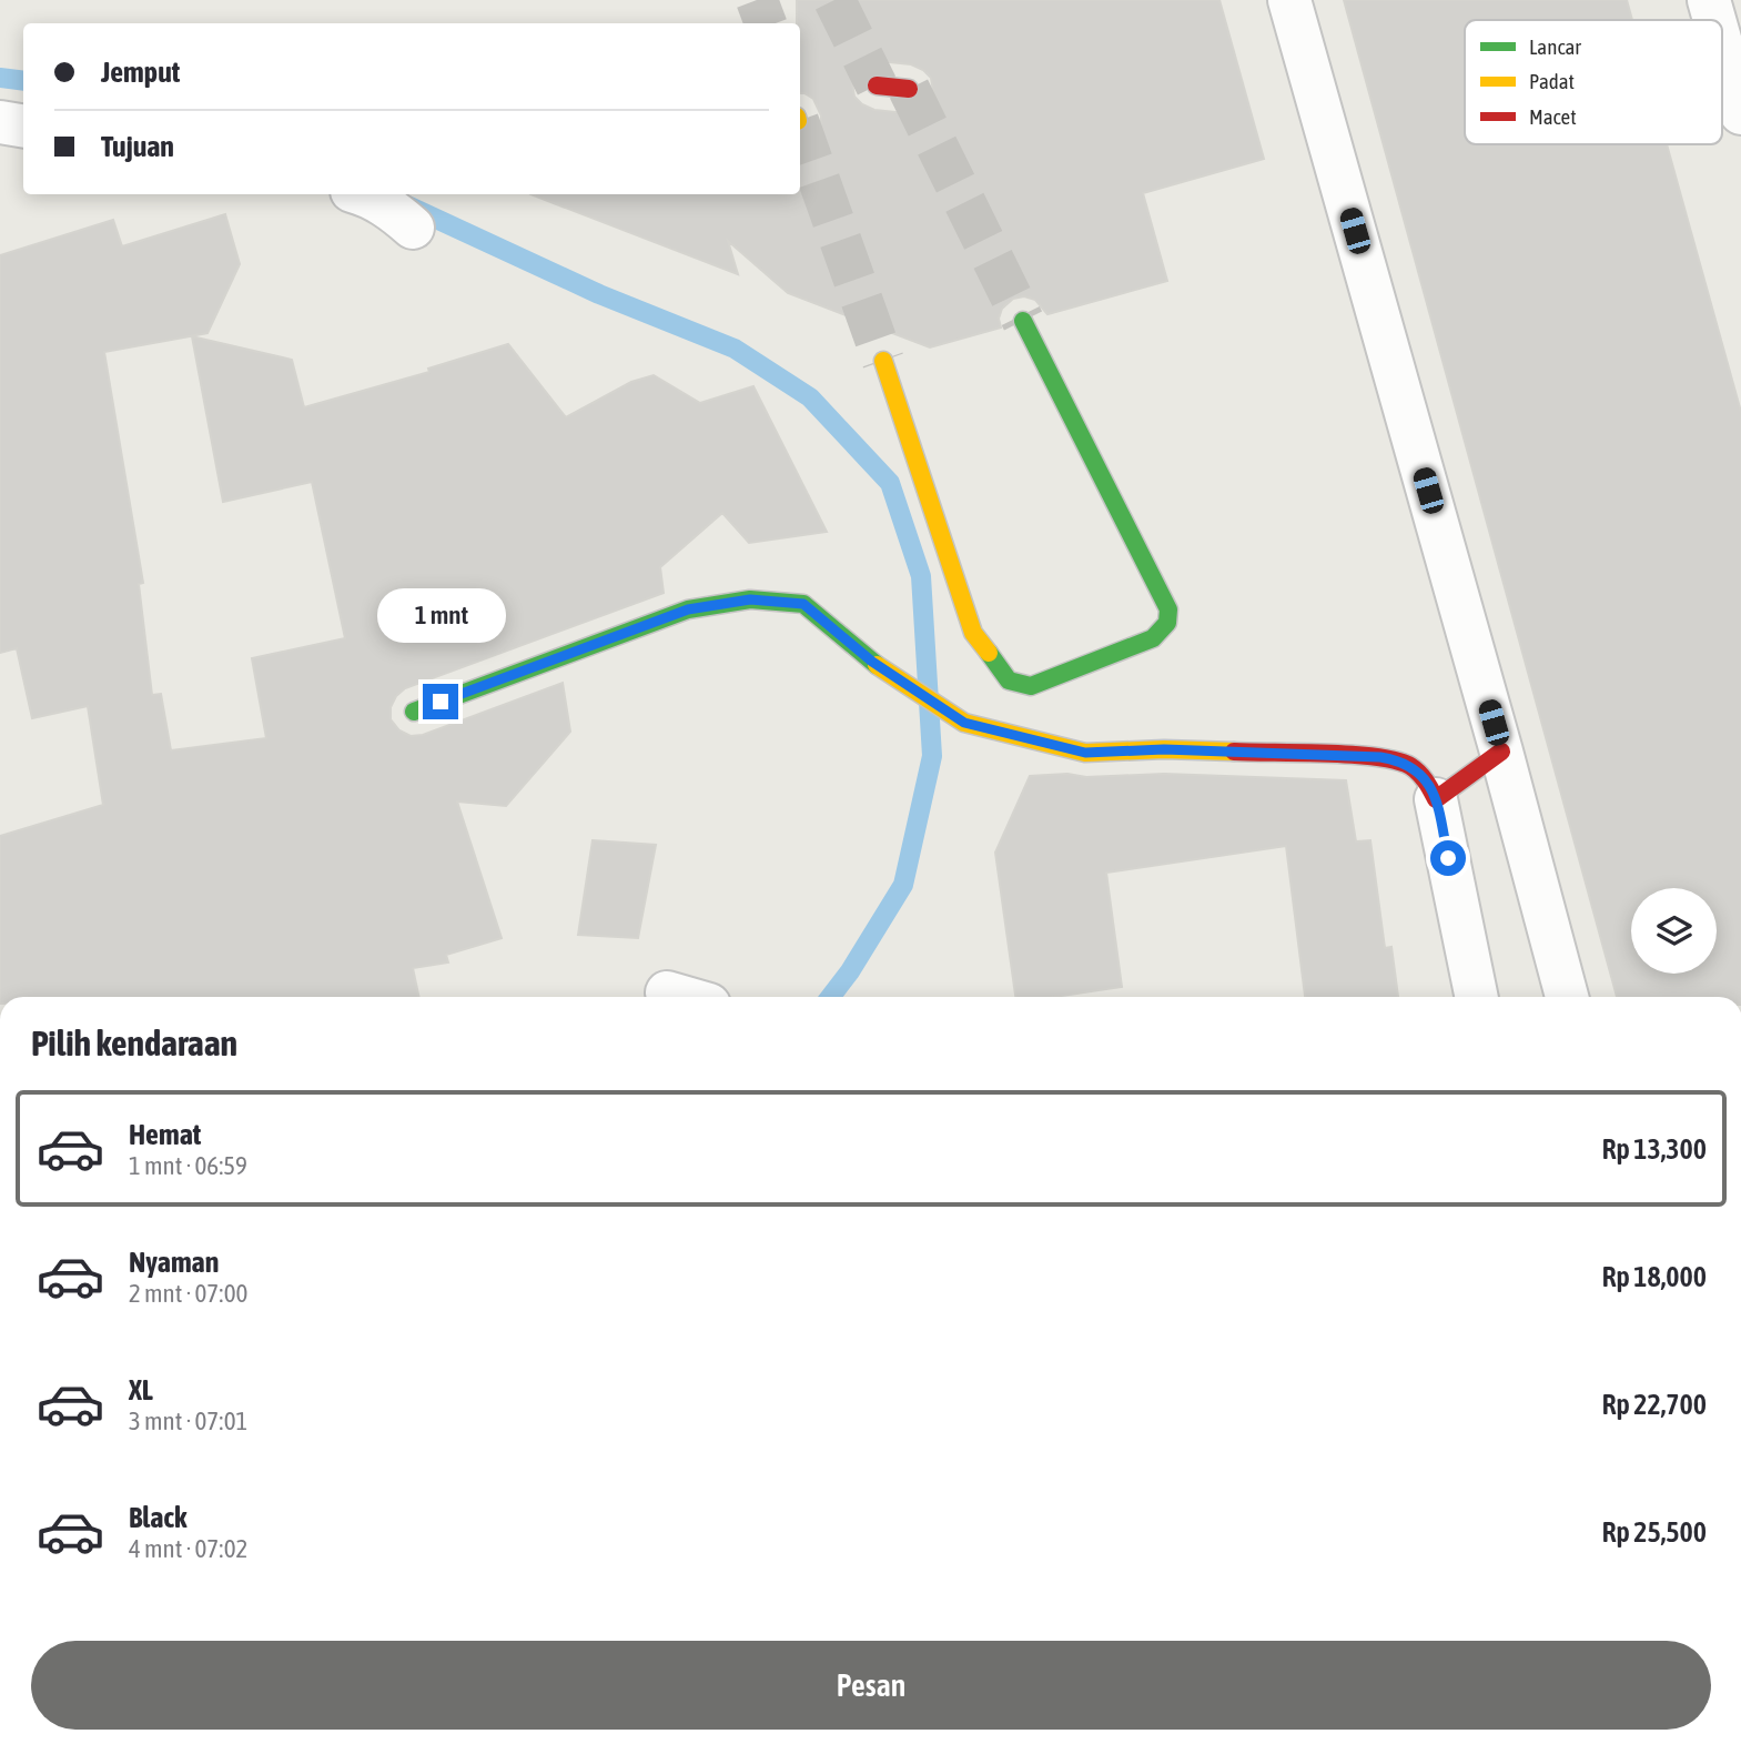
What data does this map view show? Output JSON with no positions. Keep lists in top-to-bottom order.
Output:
{
  "legend": ["Lancar", "Padat", "Macet"],
  "page": {
    "banner": ["Jemput", "Tujuan"],
    "bubble": "1 mnt",
    "heading": "Pilih kendaraan",
    "list": [
      {
        "name": "Hemat",
        "note": "1 mnt · 06:59",
        "value": "Rp 13,300"
      },
      {
        "name": "Nyaman",
        "note": "2 mnt · 07:00",
        "value": "Rp 18,000"
      },
      {
        "name": "XL",
        "note": "3 mnt · 07:01",
        "value": "Rp 22,700"
      },
      {
        "name": "Black",
        "note": "4 mnt · 07:02",
        "value": "Rp 25,500"
      }
    ],
    "buttons": "Pesan"
  }
}
